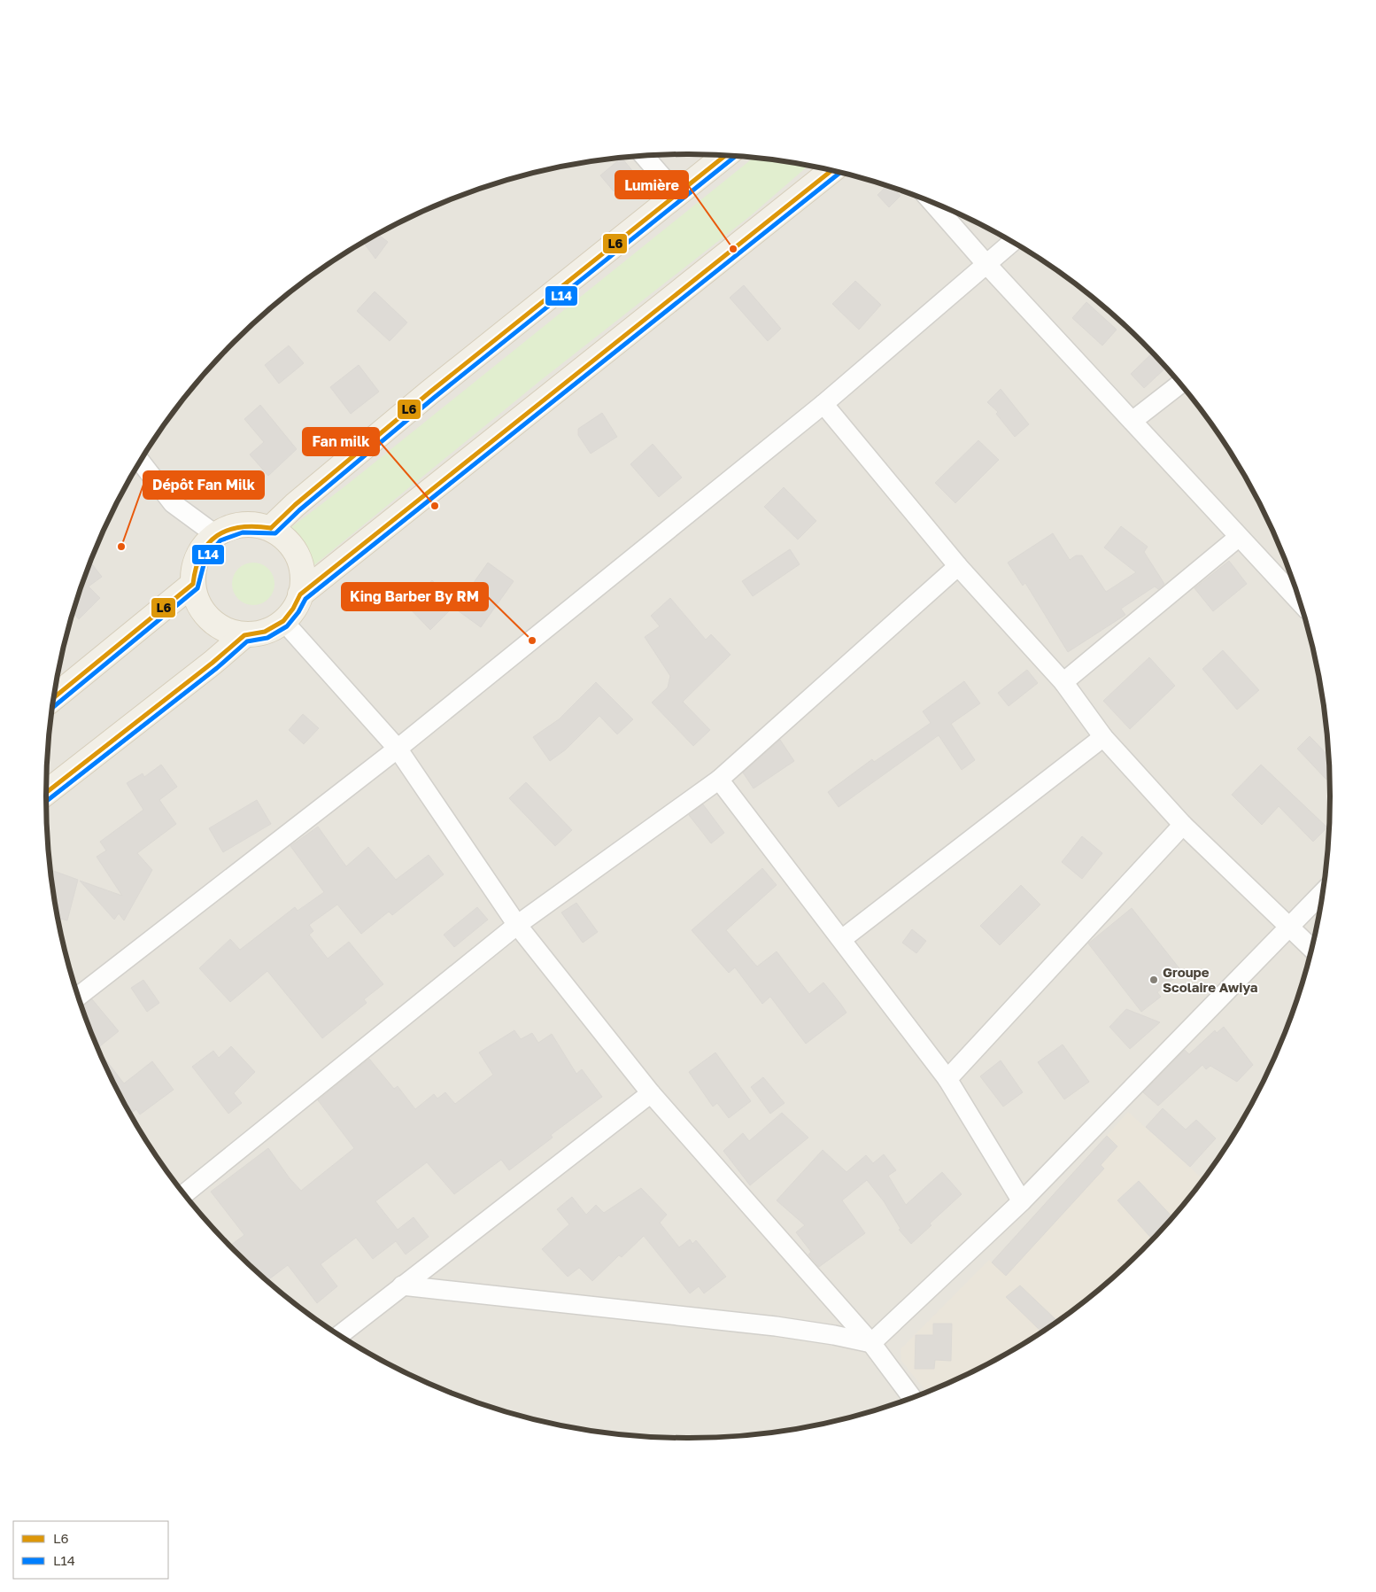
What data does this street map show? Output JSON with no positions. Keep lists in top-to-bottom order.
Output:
{
  "places": [
    "Lumière",
    "Fan milk",
    "Dépôt Fan Milk",
    "King Barber By RM",
    "Groupe Scolaire Awiya"
  ],
  "lines": ["transit line L6", "transit line L14"],
  "legend": ["L6", "L14"]
}
